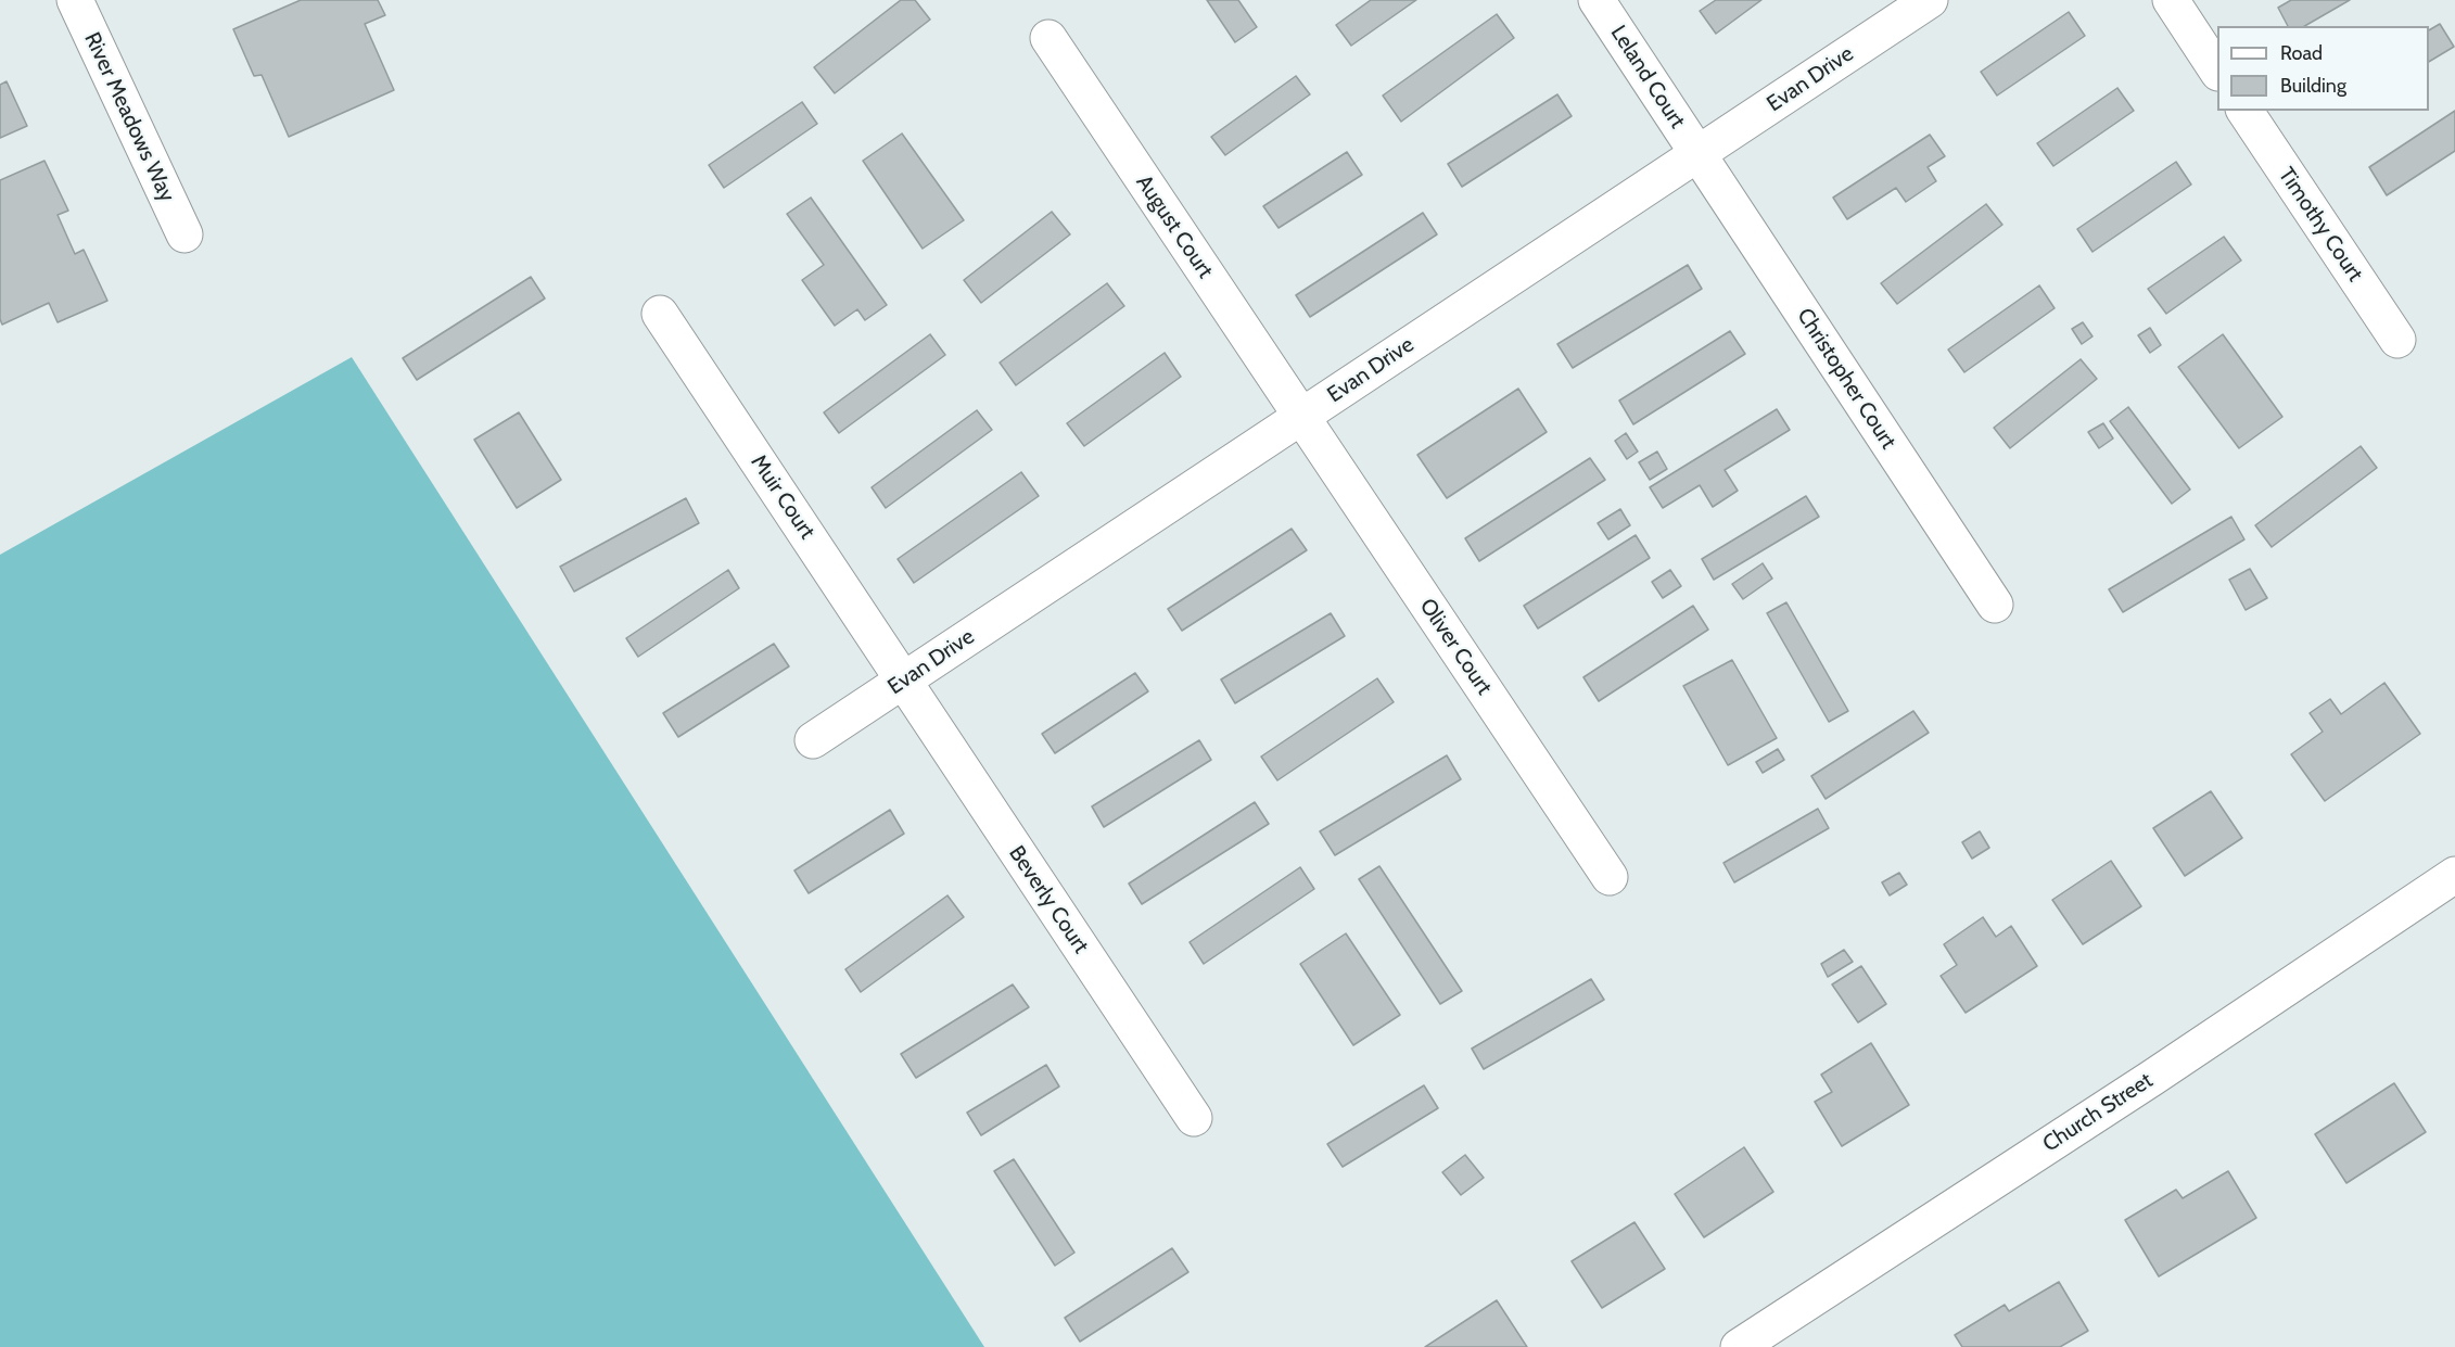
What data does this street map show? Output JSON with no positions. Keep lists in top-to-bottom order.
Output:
{
  "streets": {
    "street": [
      "Leland Court",
      "Evan Drive",
      "River Meadows Way",
      "Timothy Court",
      "August Court",
      "Christopher Court",
      "Muir Court",
      "Oliver Court",
      "Beverly Court",
      "Church Street"
    ]
  },
  "crossings": [
    ["Leland Court", "Evan Drive"],
    ["Leland Court", "Christopher Court"],
    ["Evan Drive", "August Court"],
    ["Evan Drive", "Christopher Court"],
    ["Evan Drive", "Muir Court"],
    ["Evan Drive", "Oliver Court"],
    ["Evan Drive", "Beverly Court"],
    ["August Court", "Oliver Court"],
    ["Muir Court", "Beverly Court"]
  ],
  "legend": ["Road", "Building"]
}
